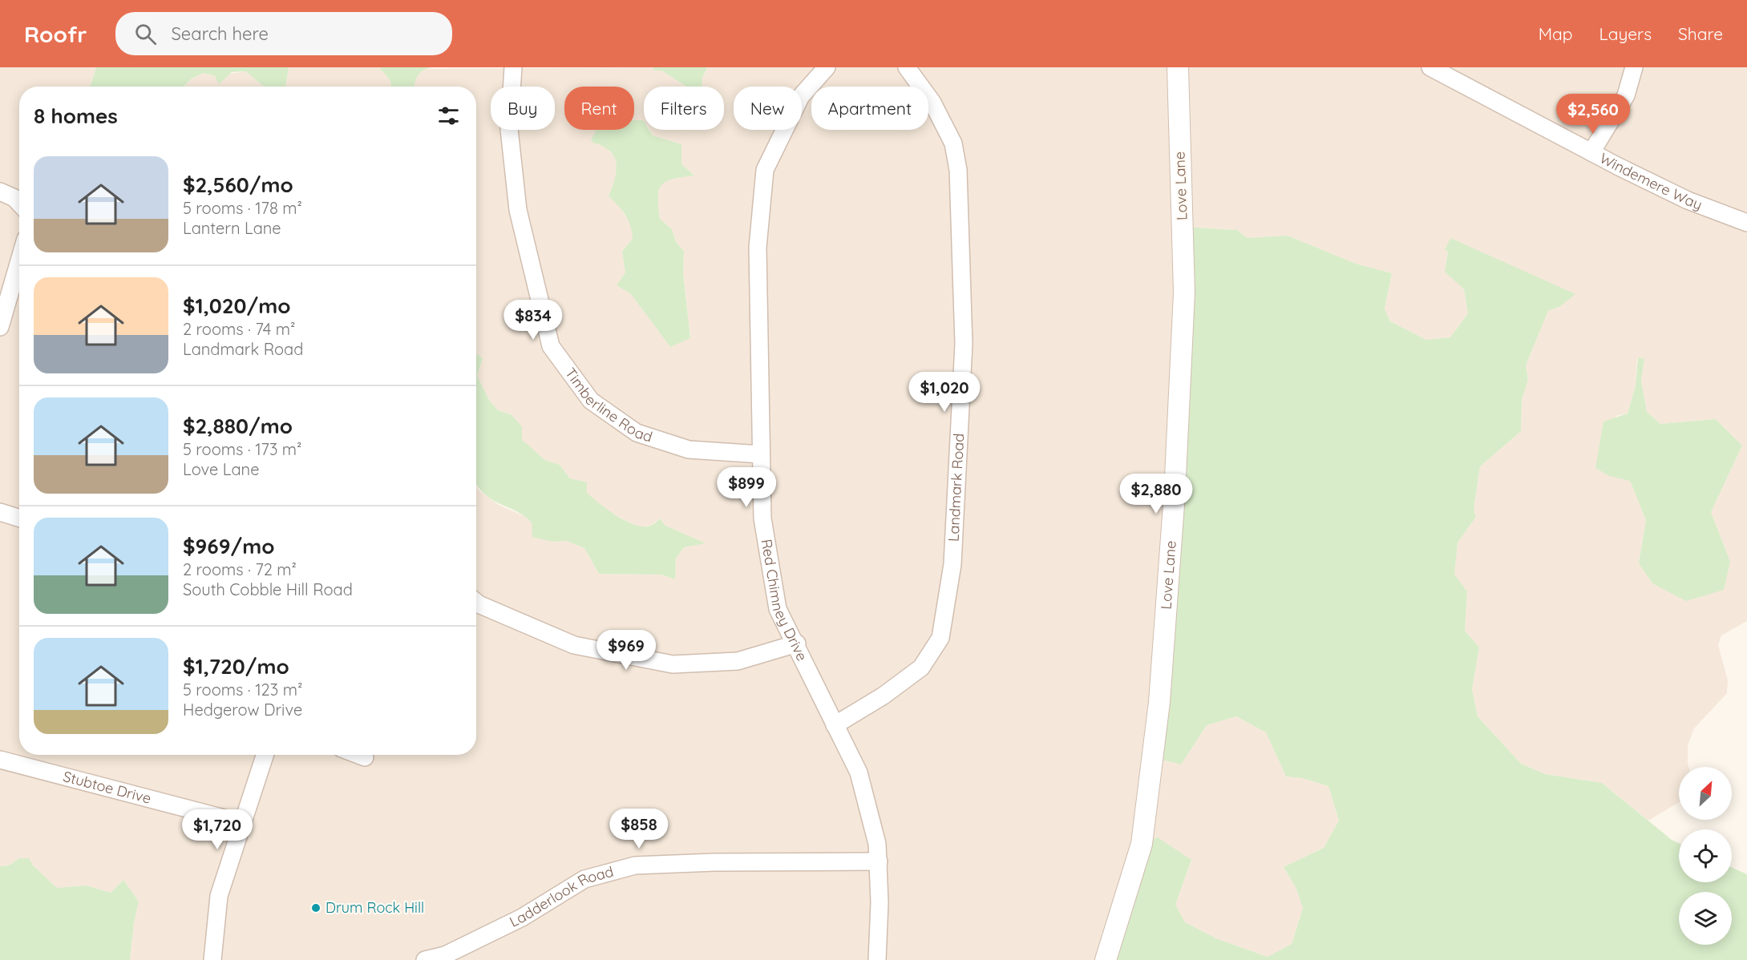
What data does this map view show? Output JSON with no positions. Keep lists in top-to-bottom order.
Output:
{
  "streets": {
    "street": [
      "Windemere Way",
      "Love Lane",
      "Timberline Road",
      "Landmark Road",
      "Red Chimney Drive",
      "Stubtoe Drive",
      "Ladderlook Road"
    ]
  },
  "crossings": [
    ["Timberline Road", "Red Chimney Drive"],
    ["Landmark Road", "Red Chimney Drive"],
    ["Red Chimney Drive", "Ladderlook Road"]
  ],
  "places": ["Drum Rock Hill"],
  "north": "top right",
  "page": {
    "header": "Roofr",
    "search": "Search here",
    "nav": ["Map", "Layers", "Share"],
    "chip": [
      "Buy",
      "Rent",
      "Filters",
      "New",
      "Apartment"
    ],
    "heading": "8 homes",
    "price": [
      "$2,560",
      "$834",
      "$1,020",
      "$899",
      "$2,880",
      "$969",
      "$858",
      "$1,720"
    ],
    "list": [
      {
        "name": "$2,560/mo",
        "note": "5 rooms · 178 m² · Lantern Lane"
      },
      {
        "name": "$1,020/mo",
        "note": "2 rooms · 74 m² · Landmark Road"
      },
      {
        "name": "$2,880/mo",
        "note": "5 rooms · 173 m² · Love Lane"
      },
      {
        "name": "$969/mo",
        "note": "2 rooms · 72 m² · South Cobble Hill Road"
      },
      {
        "name": "$1,720/mo",
        "note": "5 rooms · 123 m² · Hedgerow Drive"
      }
    ]
  }
}
